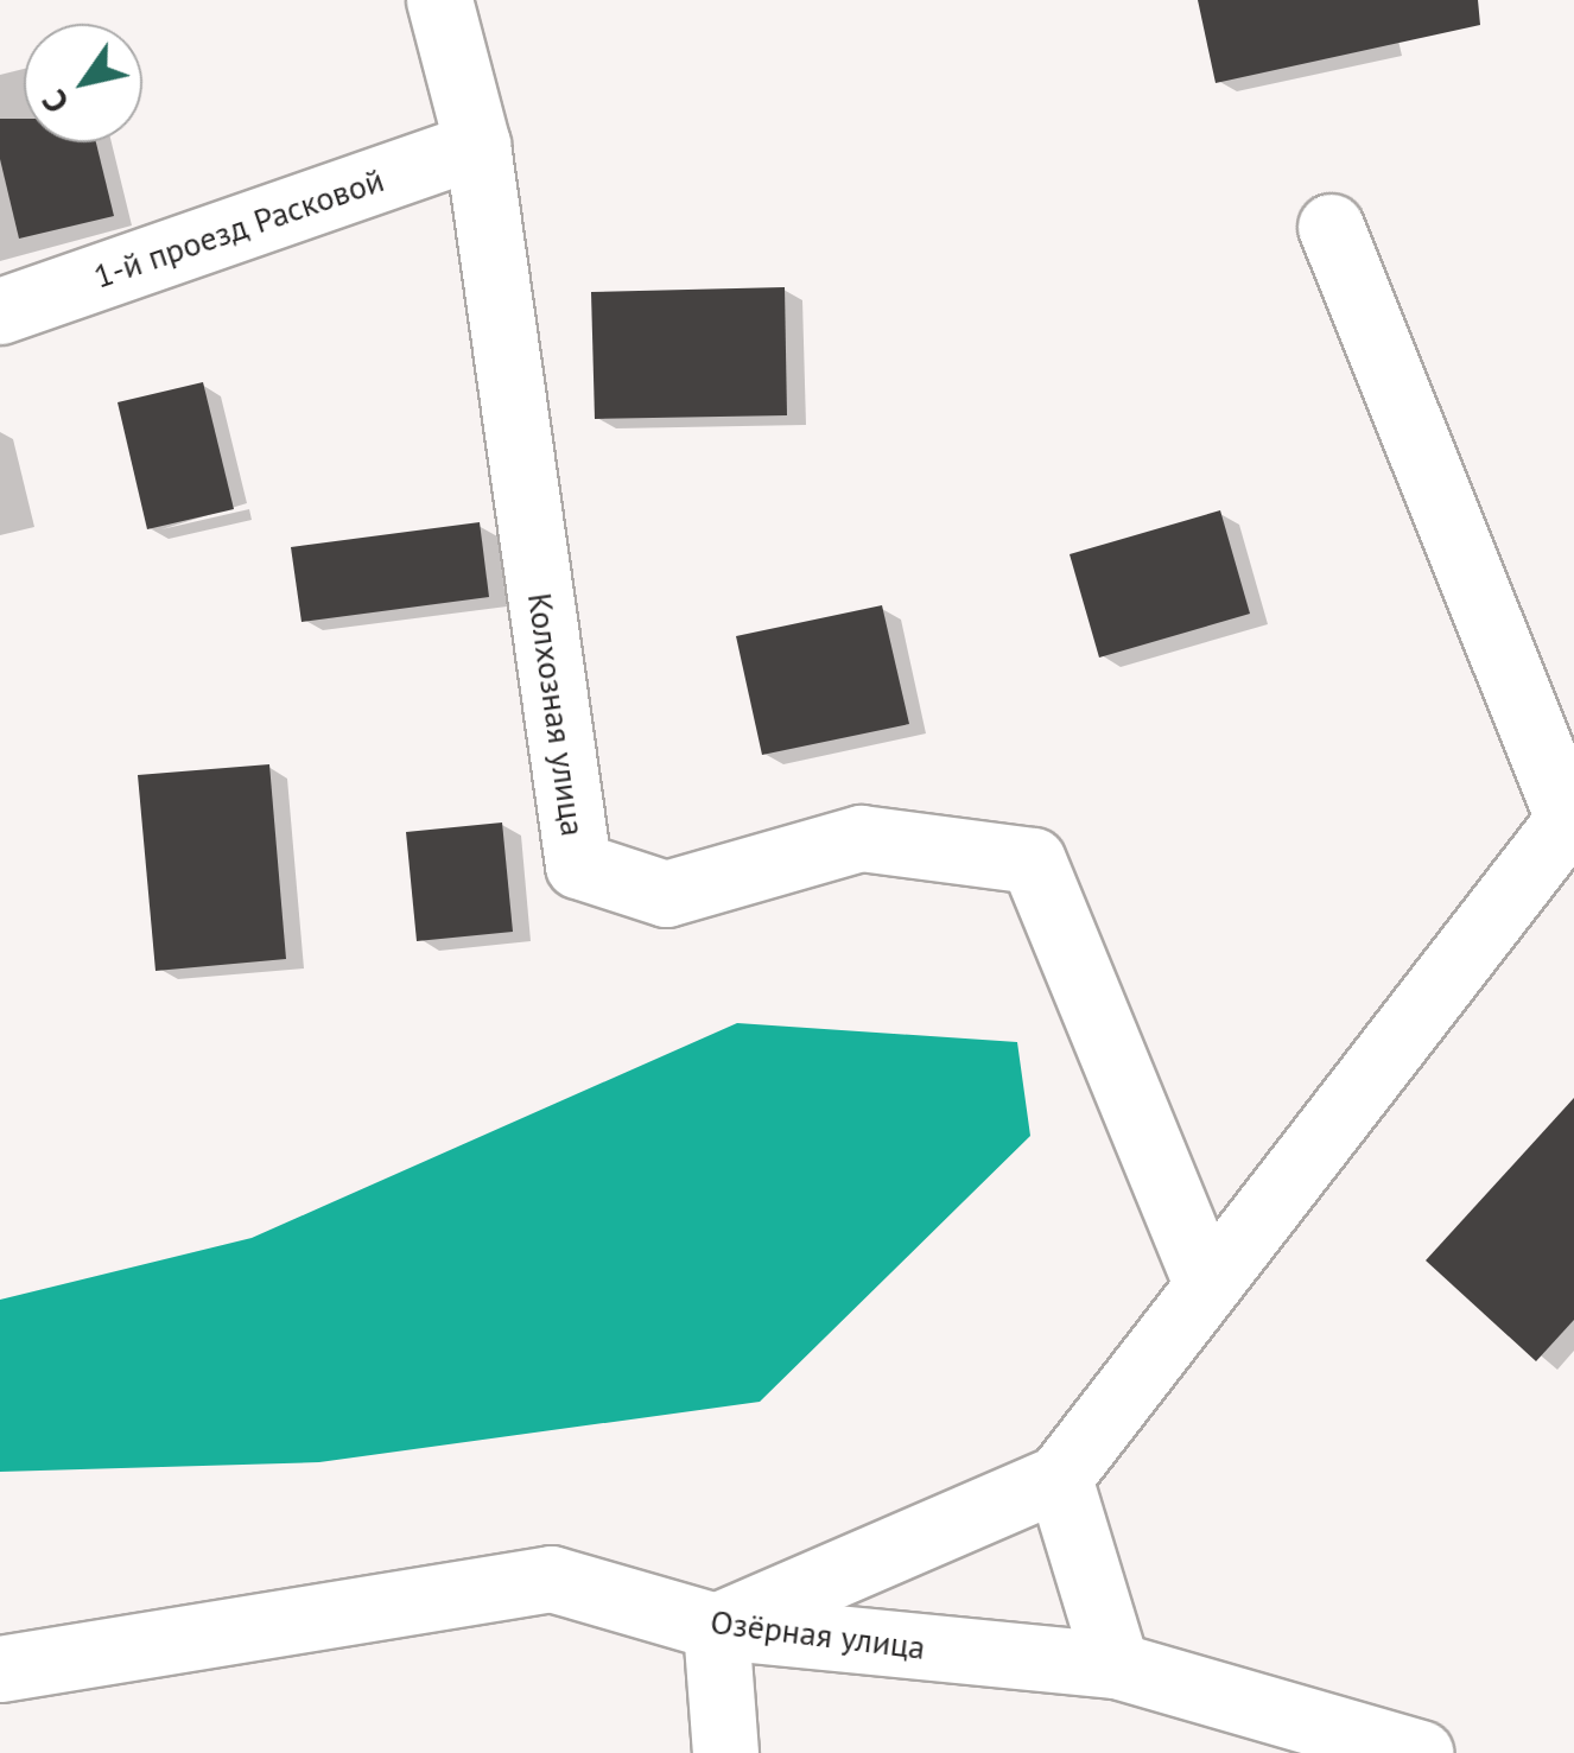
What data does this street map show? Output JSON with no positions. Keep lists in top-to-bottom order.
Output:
{
  "streets": {
    "street": ["1-й проезд Расковой", "Колхозная улица", "Озёрная улица"]
  },
  "crossings": [
    ["1-й проезд Расковой", "Колхозная улица"]
  ],
  "north": "bottom left"
}
